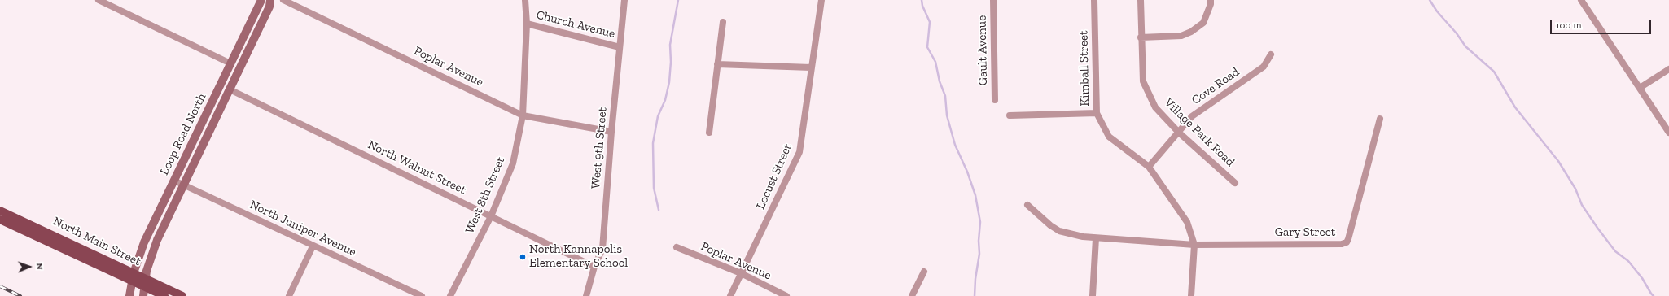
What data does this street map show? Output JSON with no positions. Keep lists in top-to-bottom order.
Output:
{
  "streets": {
    "main road": ["Loop Road North", "North Main Street"],
    "street": [
      "Church Avenue",
      "Gault Avenue",
      "Poplar Avenue",
      "Kimball Street",
      "Cove Road",
      "Village Park Road",
      "West 9th Street",
      "North Walnut Street",
      "Locust Street",
      "West 8th Street",
      "North Juniper Avenue",
      "Gary Street"
    ]
  },
  "crossings": [
    ["Church Avenue", "West 9th Street"],
    ["Church Avenue", "West 8th Street"],
    ["Poplar Avenue", "West 9th Street"],
    ["Poplar Avenue", "Locust Street"],
    ["Poplar Avenue", "West 8th Street"],
    ["Kimball Street", "Cove Road"],
    ["Kimball Street", "Gary Street"],
    ["Cove Road", "Village Park Road"],
    ["Loop Road North", "North Walnut Street"],
    ["Loop Road North", "North Juniper Avenue"],
    ["Loop Road North", "North Main Street"],
    ["West 9th Street", "North Walnut Street"],
    ["North Walnut Street", "West 8th Street"]
  ],
  "places": ["North Kannapolis Elementary School"],
  "scale_bar": "100 m",
  "north": "right"
}
